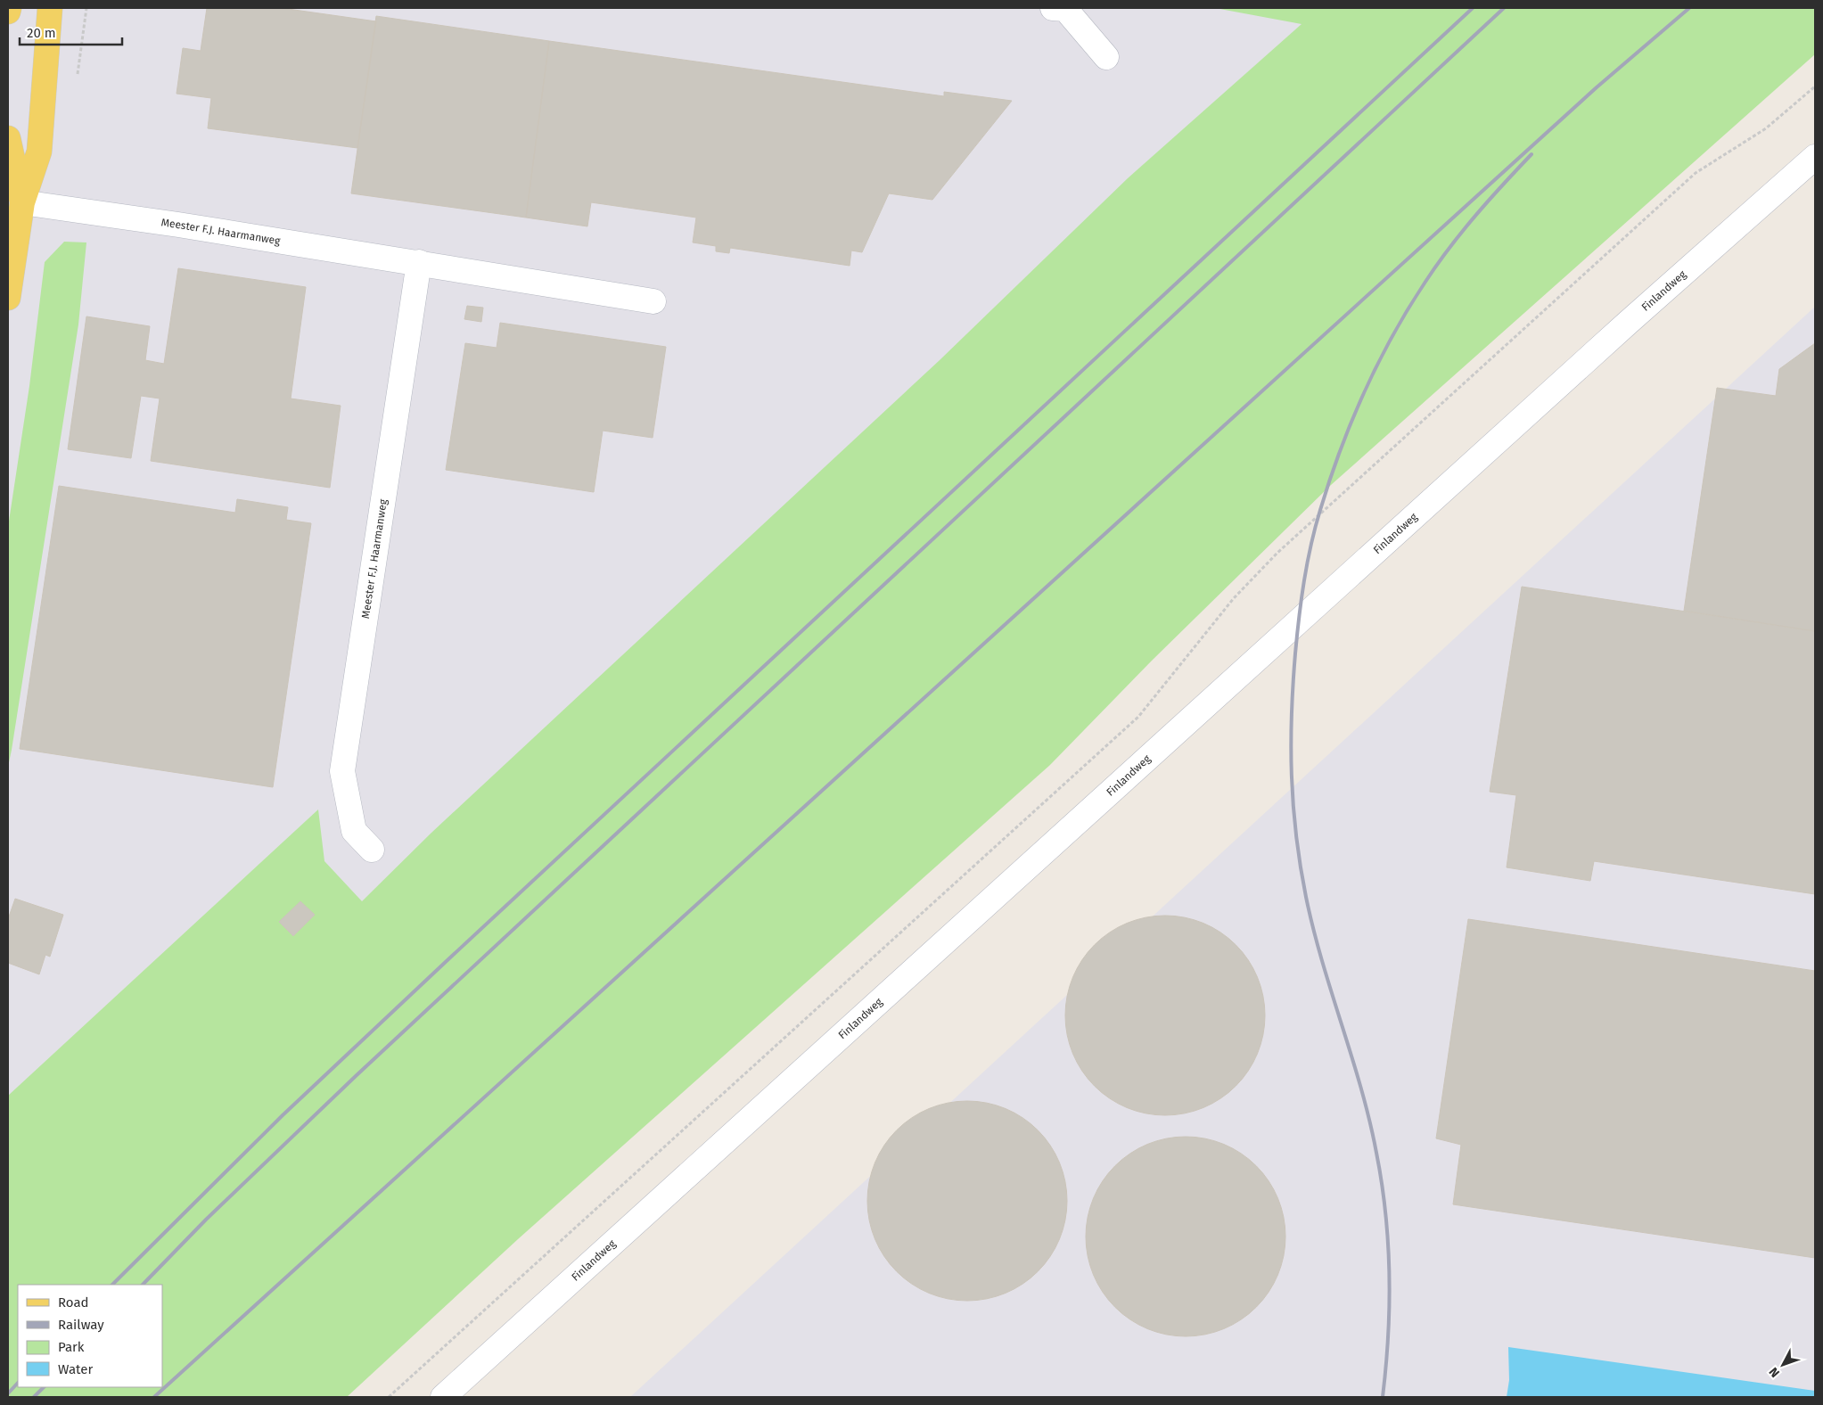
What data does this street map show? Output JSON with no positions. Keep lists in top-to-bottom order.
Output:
{
  "streets": {
    "street": ["Meester F.J. Haarmanweg", "Finlandweg"]
  },
  "legend": [
    "Road",
    "Railway",
    "Park",
    "Water"
  ],
  "scale_bar": "20 m",
  "north": "bottom left"
}
